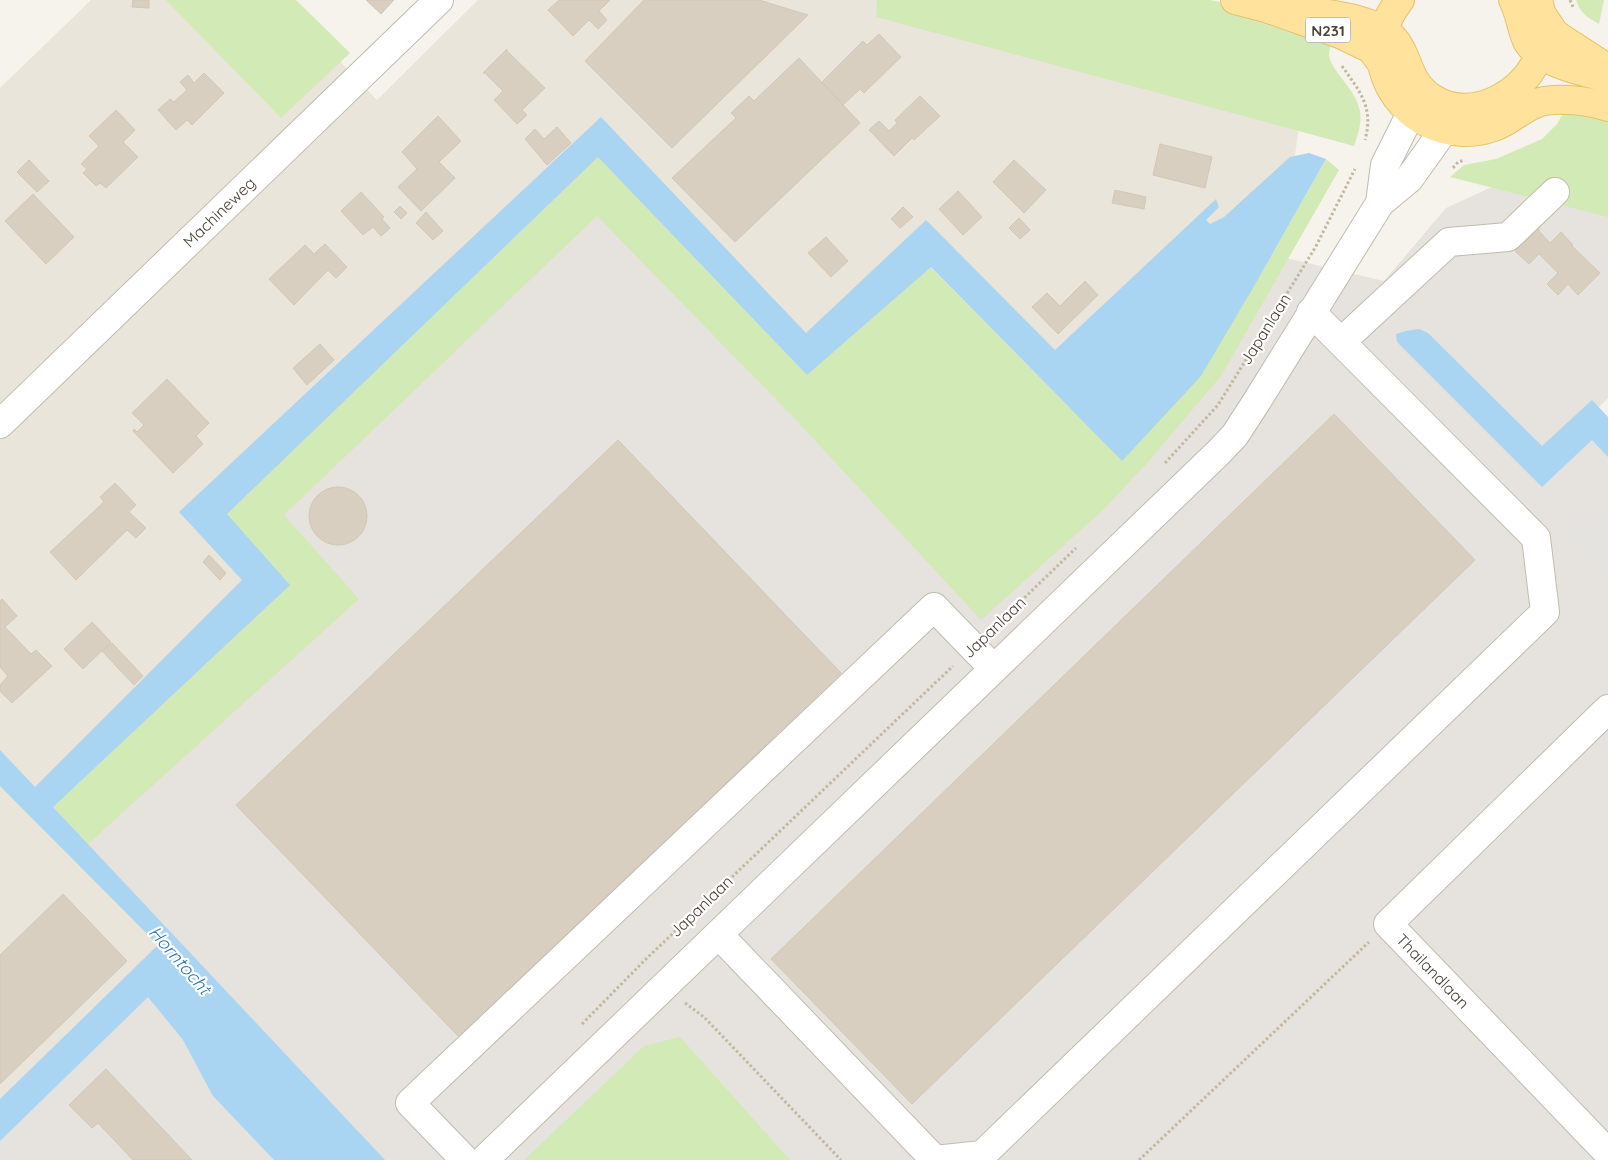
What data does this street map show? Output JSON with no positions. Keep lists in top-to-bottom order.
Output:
{
  "streets": {
    "main road": ["N231"],
    "street": ["Machineweg", "Japanlaan", "Thailandlaan"]
  },
  "crossings": [
    ["N231", "Japanlaan"]
  ],
  "water": ["Horntocht"]
}
